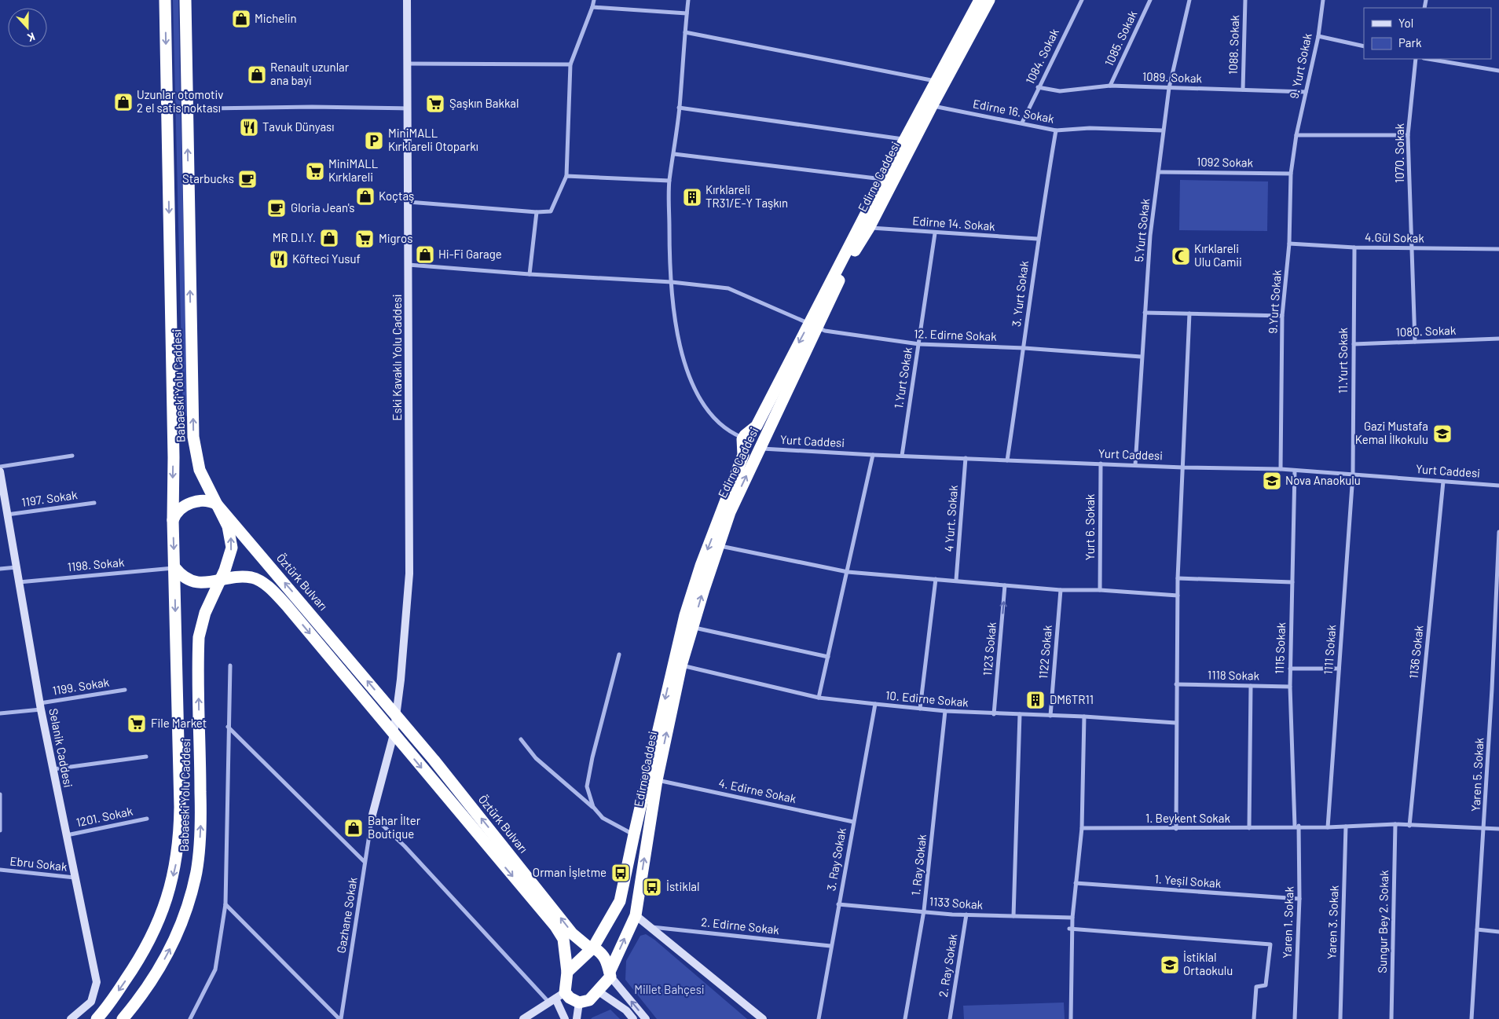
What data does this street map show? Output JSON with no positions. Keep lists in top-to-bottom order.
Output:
{
  "streets": {
    "highway": ["Edirne Caddesi", "Babaeski Yolu Caddesi", "Öztürk Bulvarı"],
    "street": [
      "1085. Sokak",
      "1088. Sokak",
      "1084. Sokak",
      "9. Yurt Sokak",
      "1089. Sokak",
      "Edirne 16. Sokak",
      "1070. Sokak",
      "1092 Sokak",
      "Edirne 14. Sokak",
      "5.Yurt Sokak",
      "4.Gül Sokak",
      "3. Yurt Sokak",
      "9.Yurt Sokak",
      "1080. Sokak",
      "12. Edirne Sokak",
      "Eski Kavaklı Yolu Caddesi",
      "11.Yurt Sokak",
      "1.Yurt Sokak",
      "Yurt Caddesi",
      "1197. Sokak",
      "4 Yurt. Sokak",
      "Yurt 6. Sokak",
      "1198. Sokak",
      "1115 Sokak",
      "1123 Sokak",
      "1111 Sokak",
      "1122 Sokak",
      "1136 Sokak",
      "1118 Sokak",
      "1199. Sokak",
      "10. Edirne Sokak",
      "Selanik Caddesi",
      "Yaren 5. Sokak",
      "4. Edirne Sokak",
      "1201. Sokak",
      "1. Beykent Sokak",
      "3. Ray Sokak",
      "Ebru Sokak",
      "1. Ray Sokak",
      "1. Yeşil Sokak",
      "1133 Sokak",
      "Gazhane Sokak",
      "Sungur Bey 2. Sokak",
      "Yaren 1. Sokak",
      "Yaren 3. Sokak",
      "2. Edirne Sokak",
      "2. Ray Sokak"
    ]
  },
  "crossings": [
    ["1085. Sokak", "1089. Sokak"],
    ["1088. Sokak", "1089. Sokak"],
    ["1084. Sokak", "1089. Sokak"],
    ["1084. Sokak", "Edirne 16. Sokak"],
    ["9. Yurt Sokak", "1089. Sokak"],
    ["9. Yurt Sokak", "9.Yurt Sokak"],
    ["1089. Sokak", "5.Yurt Sokak"],
    ["Edirne 16. Sokak", "Edirne Caddesi"],
    ["Edirne 16. Sokak", "5.Yurt Sokak"],
    ["Edirne 16. Sokak", "3. Yurt Sokak"],
    ["1070. Sokak", "4.Gül Sokak"],
    ["1070. Sokak", "1080. Sokak"],
    ["1092 Sokak", "5.Yurt Sokak"],
    ["1092 Sokak", "9.Yurt Sokak"],
    ["Edirne Caddesi", "Edirne 14. Sokak"],
    ["Edirne Caddesi", "12. Edirne Sokak"],
    ["Edirne Caddesi", "Yurt Caddesi"],
    ["Edirne Caddesi", "Öztürk Bulvarı"],
    ["Edirne Caddesi", "10. Edirne Sokak"],
    ["Edirne Caddesi", "4. Edirne Sokak"],
    ["Edirne 14. Sokak", "3. Yurt Sokak"],
    ["Edirne 14. Sokak", "1.Yurt Sokak"],
    ["5.Yurt Sokak", "12. Edirne Sokak"],
    ["5.Yurt Sokak", "Yurt Caddesi"],
    ["4.Gül Sokak", "9.Yurt Sokak"],
    ["4.Gül Sokak", "11.Yurt Sokak"],
    ["3. Yurt Sokak", "12. Edirne Sokak"],
    ["3. Yurt Sokak", "Yurt Caddesi"],
    ["9.Yurt Sokak", "Yurt Caddesi"],
    ["1080. Sokak", "11.Yurt Sokak"],
    ["12. Edirne Sokak", "Eski Kavaklı Yolu Caddesi"],
    ["12. Edirne Sokak", "1.Yurt Sokak"],
    ["Eski Kavaklı Yolu Caddesi", "Öztürk Bulvarı"],
    ["11.Yurt Sokak", "Yurt Caddesi"],
    ["11.Yurt Sokak", "1111 Sokak"],
    ["1.Yurt Sokak", "Yurt Caddesi"],
    ["Babaeski Yolu Caddesi", "1198. Sokak"],
    ["Babaeski Yolu Caddesi", "Öztürk Bulvarı"],
    ["Yurt Caddesi", "4 Yurt. Sokak"],
    ["Yurt Caddesi", "Yurt 6. Sokak"],
    ["Yurt Caddesi", "1115 Sokak"],
    ["Yurt Caddesi", "1111 Sokak"],
    ["Yurt Caddesi", "1136 Sokak"],
    ["1197. Sokak", "Selanik Caddesi"],
    ["1198. Sokak", "Öztürk Bulvarı"],
    ["1198. Sokak", "Selanik Caddesi"],
    ["1115 Sokak", "1118 Sokak"],
    ["1115 Sokak", "1. Beykent Sokak"],
    ["1115 Sokak", "Yaren 1. Sokak"],
    ["1123 Sokak", "10. Edirne Sokak"],
    ["1111 Sokak", "1. Beykent Sokak"],
    ["1122 Sokak", "10. Edirne Sokak"],
    ["1136 Sokak", "1. Beykent Sokak"],
    ["1199. Sokak", "Selanik Caddesi"],
    ["10. Edirne Sokak", "3. Ray Sokak"],
    ["10. Edirne Sokak", "1. Ray Sokak"],
    ["Selanik Caddesi", "1201. Sokak"],
    ["Selanik Caddesi", "Ebru Sokak"],
    ["Yaren 5. Sokak", "1. Beykent Sokak"],
    ["4. Edirne Sokak", "3. Ray Sokak"],
    ["1. Beykent Sokak", "Sungur Bey 2. Sokak"],
    ["1. Beykent Sokak", "Yaren 1. Sokak"],
    ["1. Beykent Sokak", "Yaren 3. Sokak"],
    ["3. Ray Sokak", "1133 Sokak"],
    ["3. Ray Sokak", "2. Edirne Sokak"],
    ["1. Ray Sokak", "1133 Sokak"],
    ["1. Yeşil Sokak", "Yaren 1. Sokak"],
    ["1133 Sokak", "2. Ray Sokak"]
  ],
  "one_way": ["1123 Sokak"],
  "parks": ["Millet Bahçesi"],
  "places": {
    "shop": [
      "Michelin",
      "Renault uzunlar ana bayi",
      "Uzunlar otomotiv 2 el satis noktası",
      "Koçtaş",
      "MR D.I.Y.",
      "Hi-Fi Garage",
      "Bahar İlter Boutique"
    ],
    "supermarket": [
      "Şaşkın Bakkal",
      "MiniMALL Kırklareli",
      "Migros",
      "File Market"
    ],
    "restaurant": ["Tavuk Dünyası", "Köfteci Yusuf"],
    "parking": ["MiniMALL Kırklareli Otoparkı"],
    "cafe": ["Starbucks", "Gloria Jean's"],
    "building": ["Kırklareli TR31/E-Y Taşkın", "DM6TR11"],
    "mosque": ["Kırklareli Ulu Camii"],
    "school or university": ["Gazi Mustafa Kemal İlkokulu", "Nova Anaokulu", "İstiklal Ortaokulu"],
    "bus stop": ["Orman İşletme", "İstiklal"]
  },
  "legend": ["Yol", "Park"],
  "north": "bottom"
}
